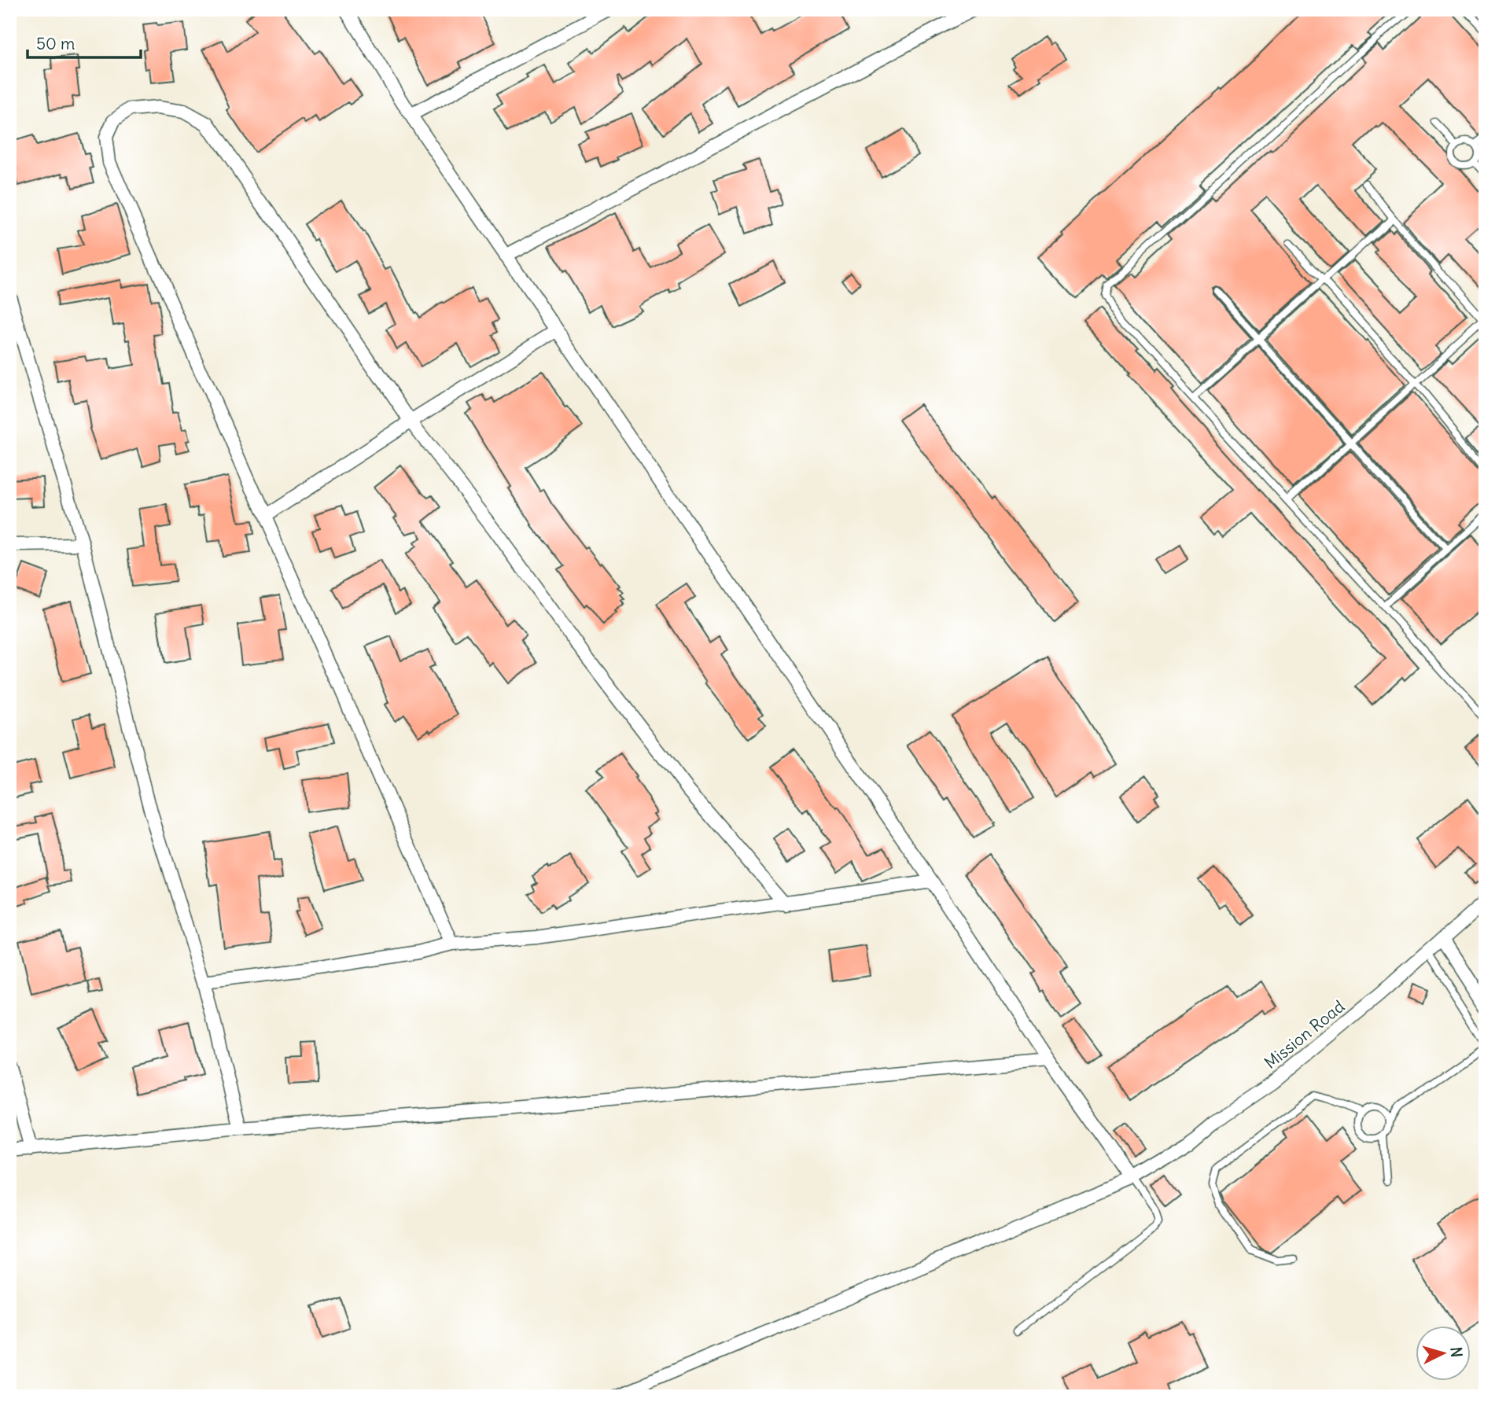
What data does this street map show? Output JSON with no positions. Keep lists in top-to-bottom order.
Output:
{
  "streets": {
    "street": ["Mission Road"]
  },
  "scale_bar": "50 m",
  "north": "right"
}
